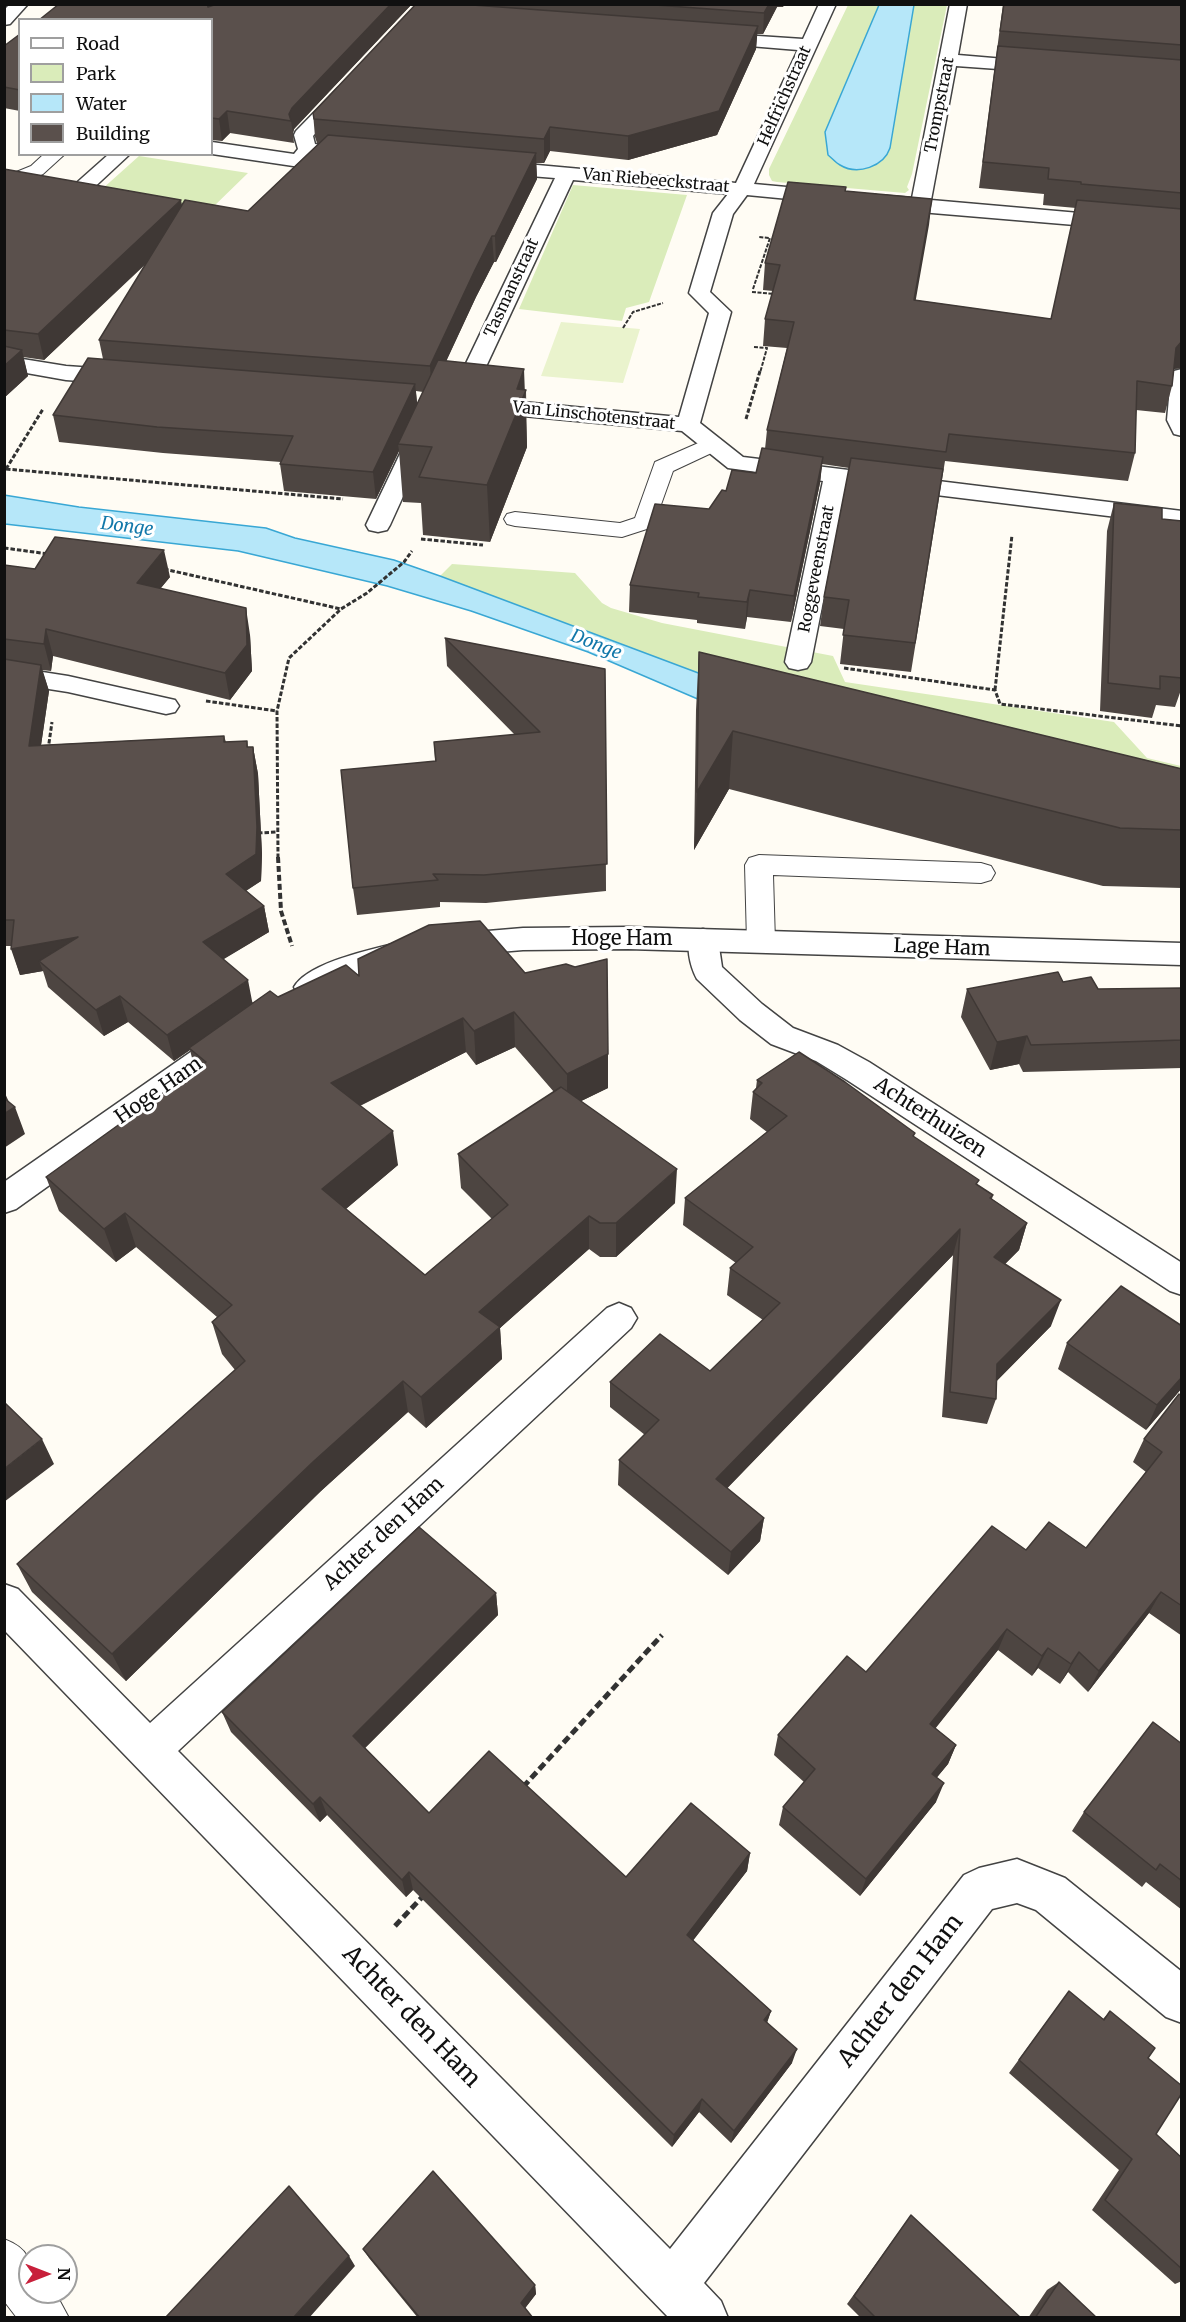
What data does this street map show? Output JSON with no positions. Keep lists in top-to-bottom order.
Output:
{
  "streets": {
    "street": [
      "Helfrichstraat",
      "Trompstraat",
      "Van Riebeeckstraat",
      "Tasmanstraat",
      "Van Linschotenstraat",
      "Roggeveenstraat",
      "Hoge Ham",
      "Lage Ham",
      "Achterhuizen",
      "Achter den Ham"
    ]
  },
  "crossings": [
    ["Helfrichstraat", "Van Riebeeckstraat"],
    ["Helfrichstraat", "Van Linschotenstraat"],
    ["Van Riebeeckstraat", "Tasmanstraat"],
    ["Tasmanstraat", "Van Linschotenstraat"],
    ["Van Linschotenstraat", "Roggeveenstraat"],
    ["Hoge Ham", "Lage Ham"],
    ["Hoge Ham", "Achterhuizen"],
    ["Lage Ham", "Achterhuizen"]
  ],
  "water": ["Donge"],
  "legend": [
    "Road",
    "Park",
    "Water",
    "Building"
  ],
  "north": "right"
}
